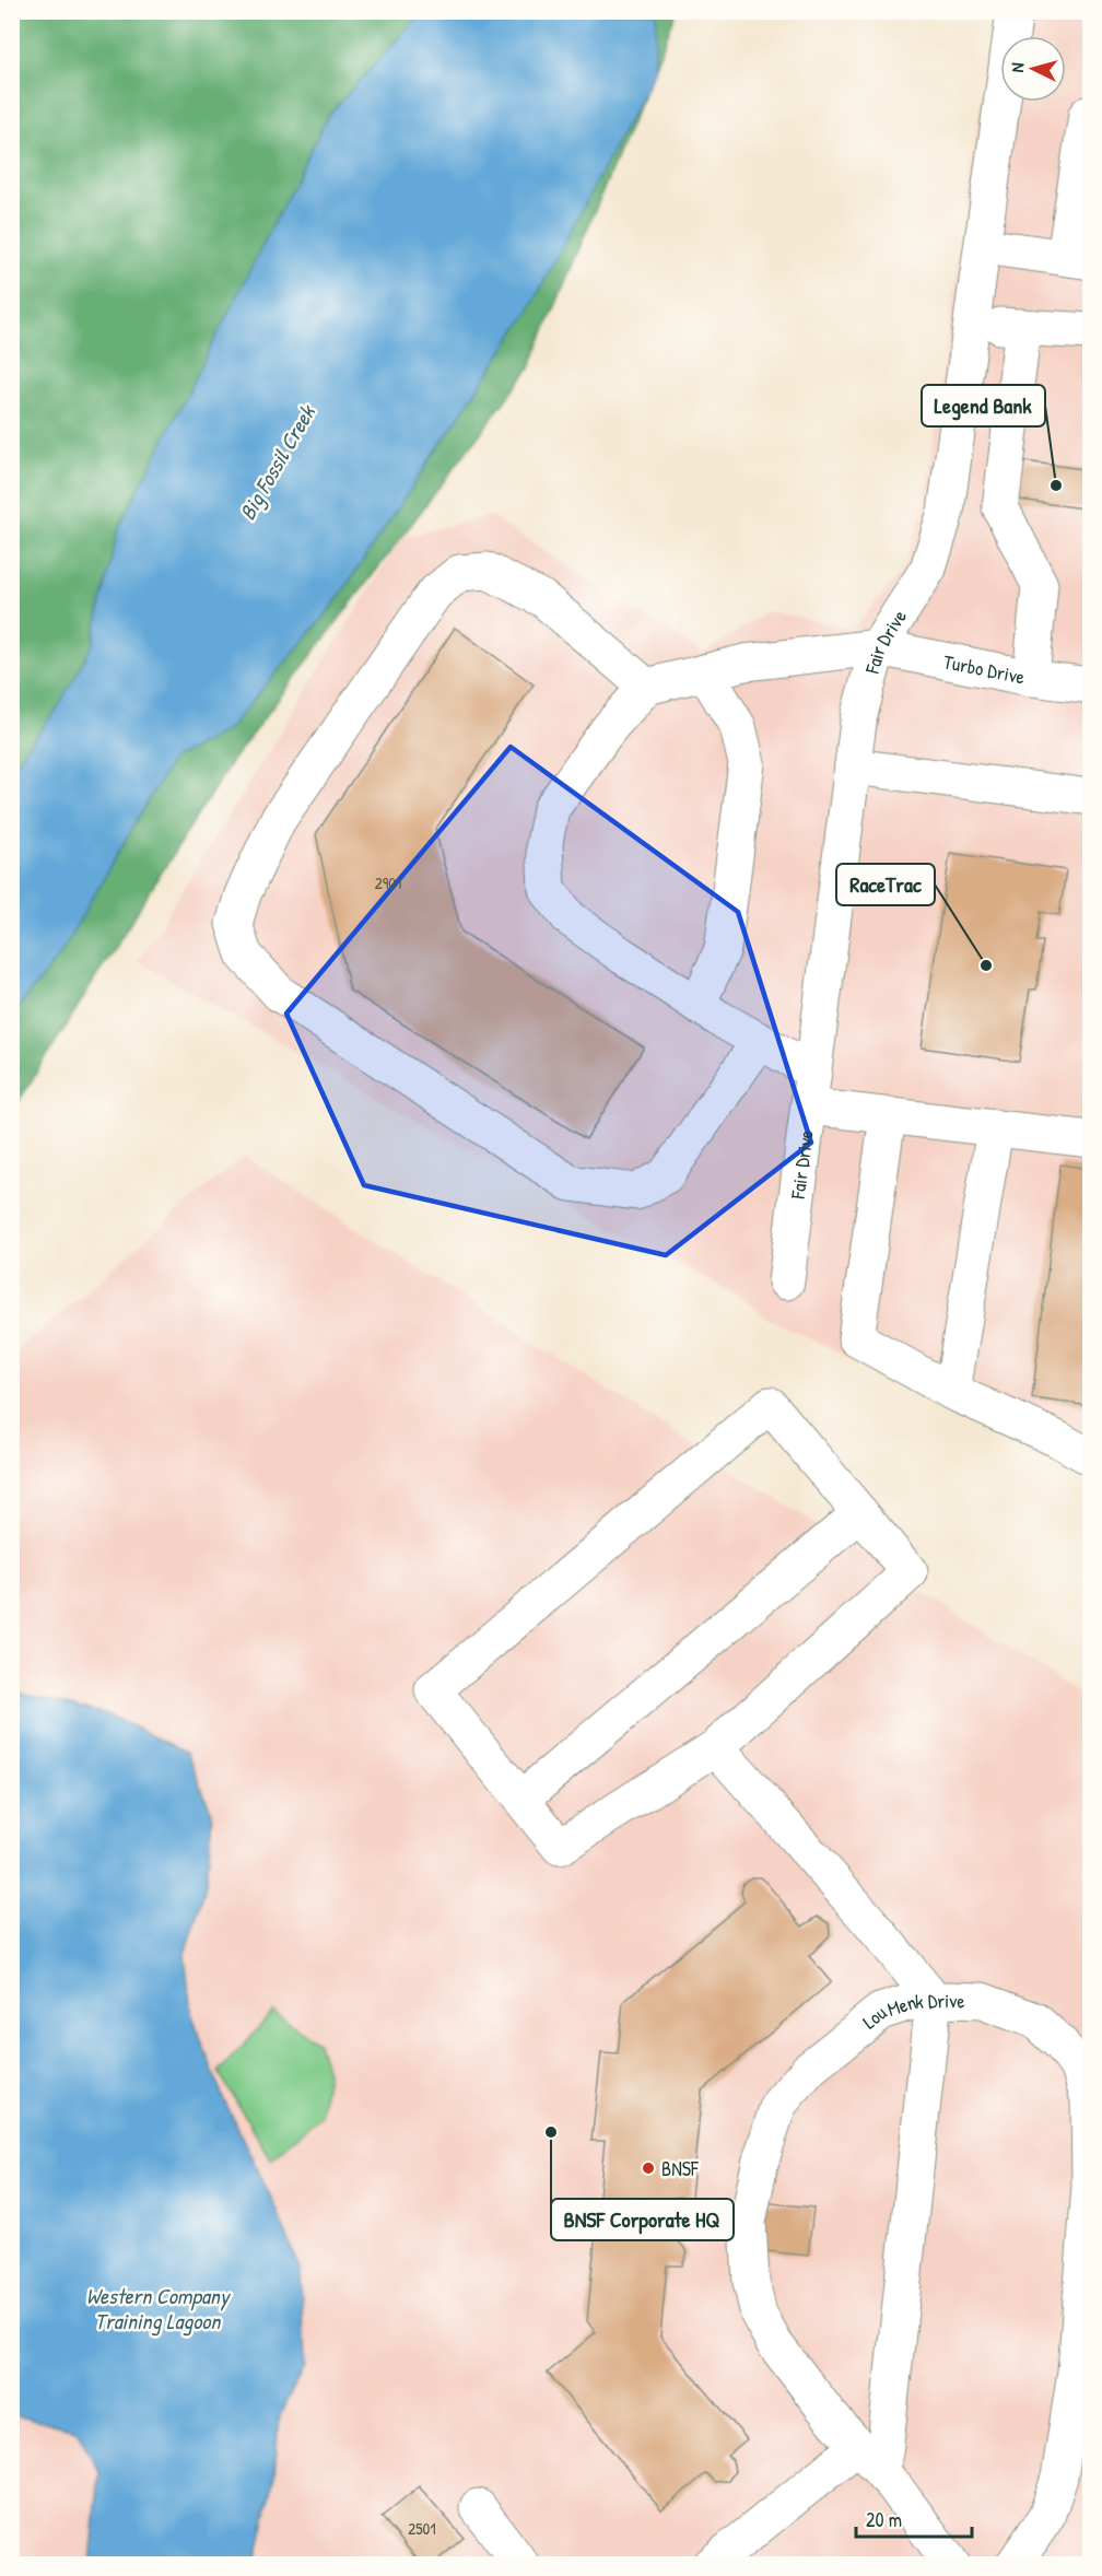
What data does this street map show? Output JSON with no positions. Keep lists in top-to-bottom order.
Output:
{
  "streets": {
    "street": ["Fair Drive", "Turbo Drive", "Lou Menk Drive"]
  },
  "crossings": [
    ["Fair Drive", "Turbo Drive"]
  ],
  "water": ["Big Fossil Creek", "Western Company Training Lagoon"],
  "places": [
    "Legend Bank",
    "RaceTrac",
    "BNSF Corporate HQ",
    "BNSF"
  ],
  "house_numbers": ["2901", "2501"],
  "scale_bar": "20 m",
  "north": "left"
}
